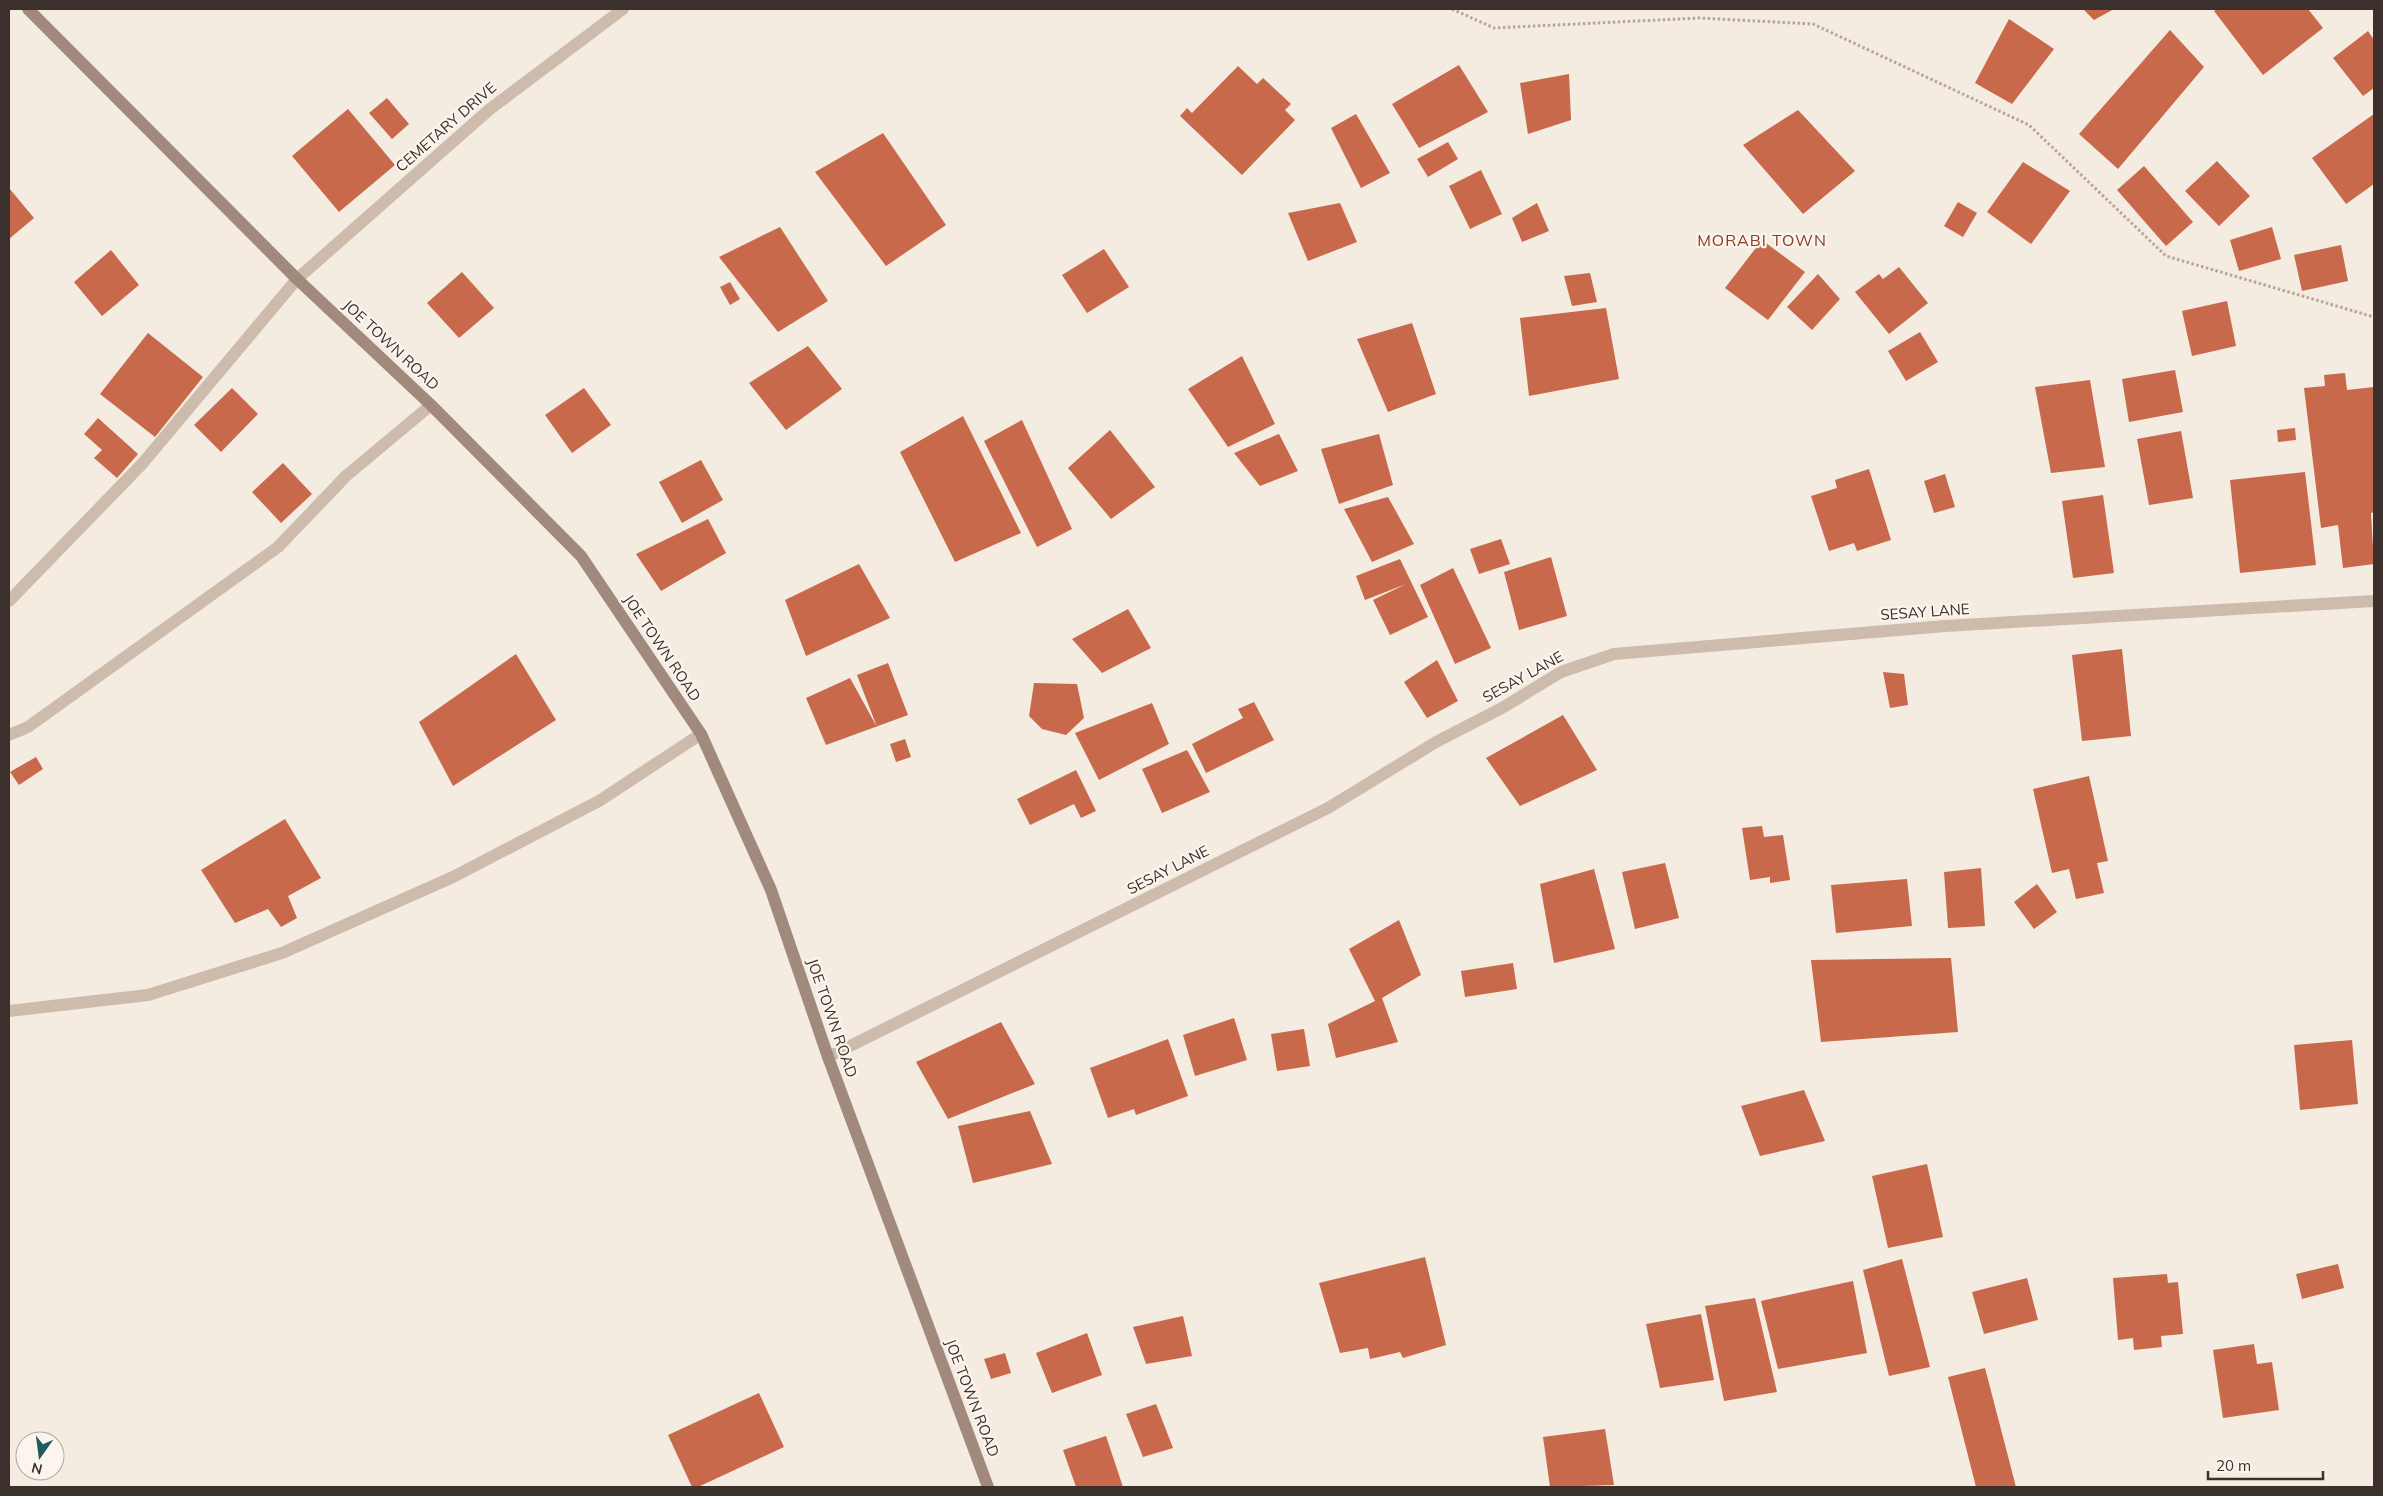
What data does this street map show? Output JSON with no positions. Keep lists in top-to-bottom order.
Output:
{
  "streets": {
    "street": ["CEMETARY DRIVE", "JOE TOWN ROAD", "SESAY LANE"]
  },
  "crossings": [
    ["CEMETARY DRIVE", "JOE TOWN ROAD"],
    ["JOE TOWN ROAD", "SESAY LANE"]
  ],
  "districts": ["MORABI TOWN"],
  "scale_bar": "20 m",
  "north": "bottom"
}
